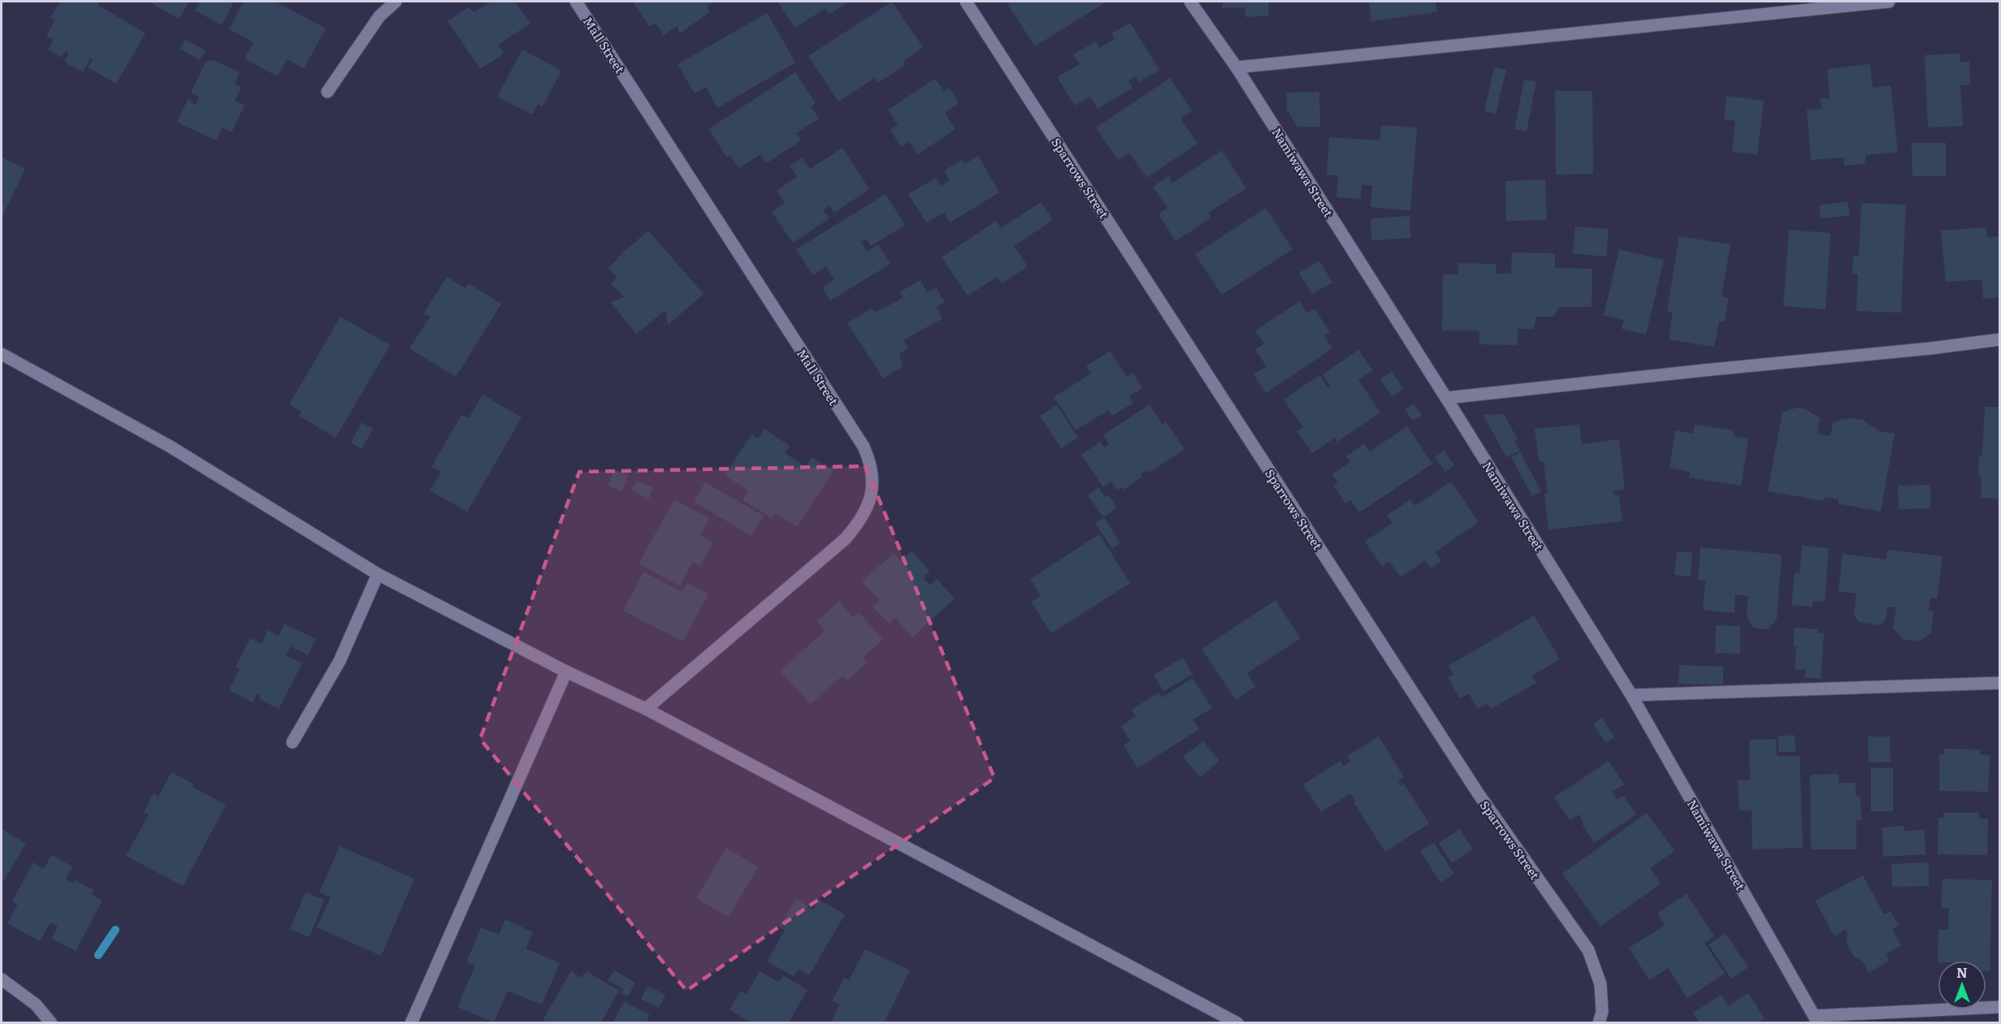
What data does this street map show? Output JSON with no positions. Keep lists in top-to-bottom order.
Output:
{
  "streets": {
    "street": ["Mall Street", "Namiwawa Street", "Sparrows Street"]
  },
  "north": "top"
}
